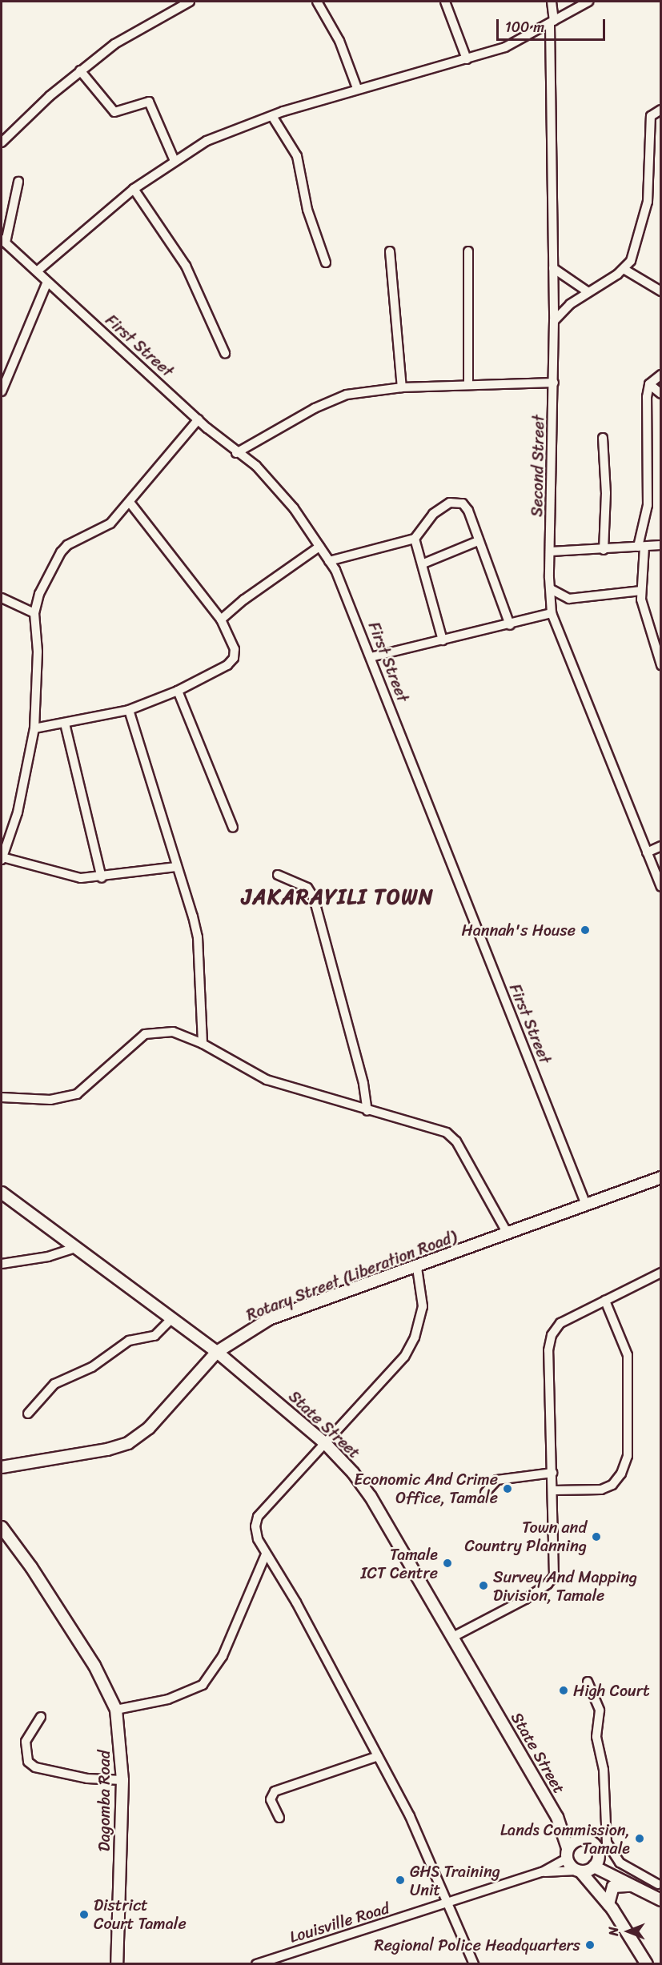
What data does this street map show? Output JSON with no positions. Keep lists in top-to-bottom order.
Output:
{
  "streets": {
    "street": [
      "First Street",
      "Second Street",
      "Rotary Street (Liberation Road)",
      "State Street",
      "Dagomba Road",
      "Louisville Road"
    ]
  },
  "crossings": [
    ["First Street", "Rotary Street (Liberation Road)"],
    ["Rotary Street (Liberation Road)", "State Street"],
    ["State Street", "Louisville Road"]
  ],
  "districts": ["JAKARAYILI TOWN"],
  "places": [
    "Hannah's House",
    "Economic And Crime Office, Tamale",
    "Town and Country Planning",
    "Tamale ICT Centre",
    "Survey And Mapping Division, Tamale",
    "High Court",
    "Lands Commission, Tamale",
    "GHS Training Unit",
    "District Court Tamale",
    "Regional Police Headquarters"
  ],
  "scale_bar": "100 m",
  "north": "left"
}
